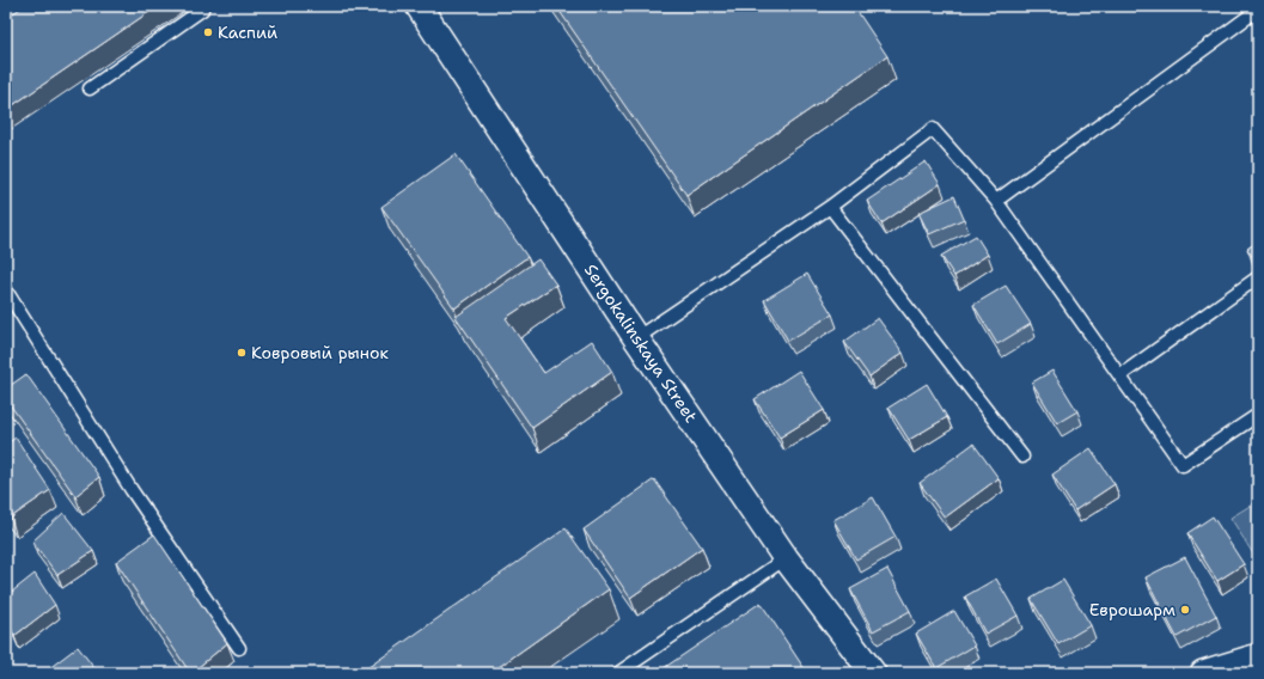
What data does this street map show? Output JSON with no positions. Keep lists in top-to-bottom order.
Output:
{
  "streets": {
    "street": ["Sergokalinskaya Street"]
  },
  "places": ["Каспий", "Ковровый рынок", "Еврошарм"]
}
